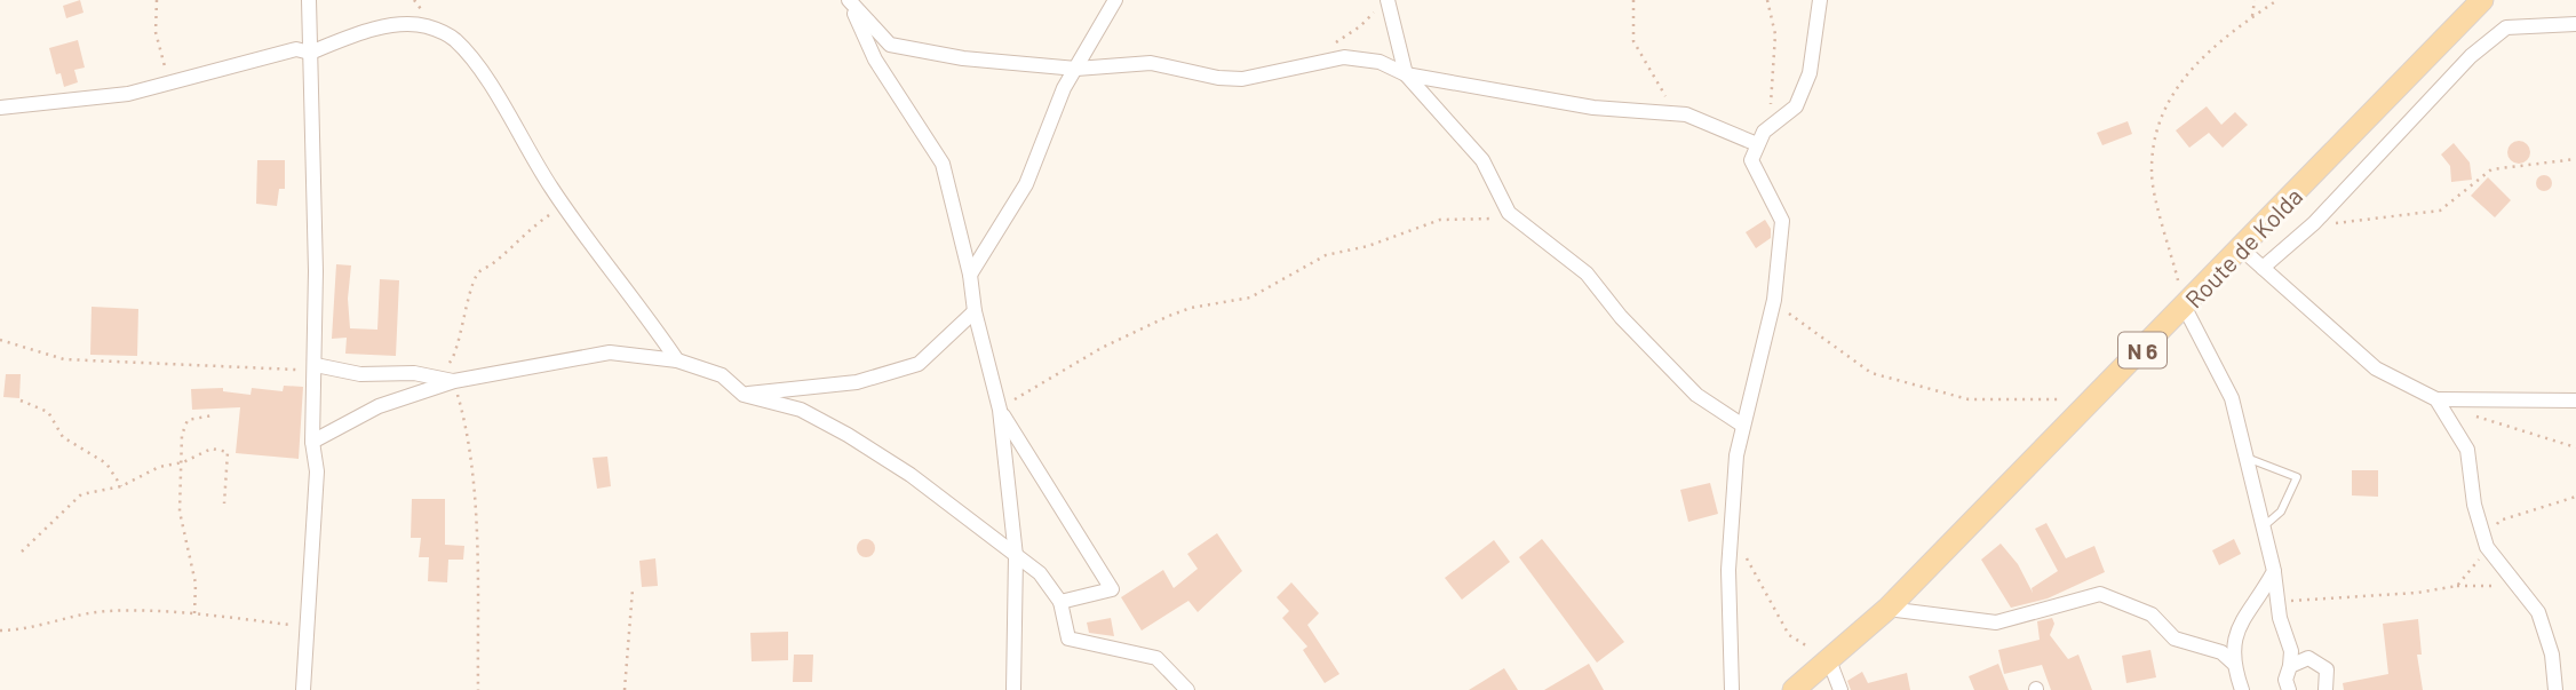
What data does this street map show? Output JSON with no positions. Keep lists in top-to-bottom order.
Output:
{
  "streets": {
    "main road": ["Route de Kolda", "N 6"]
  }
}
